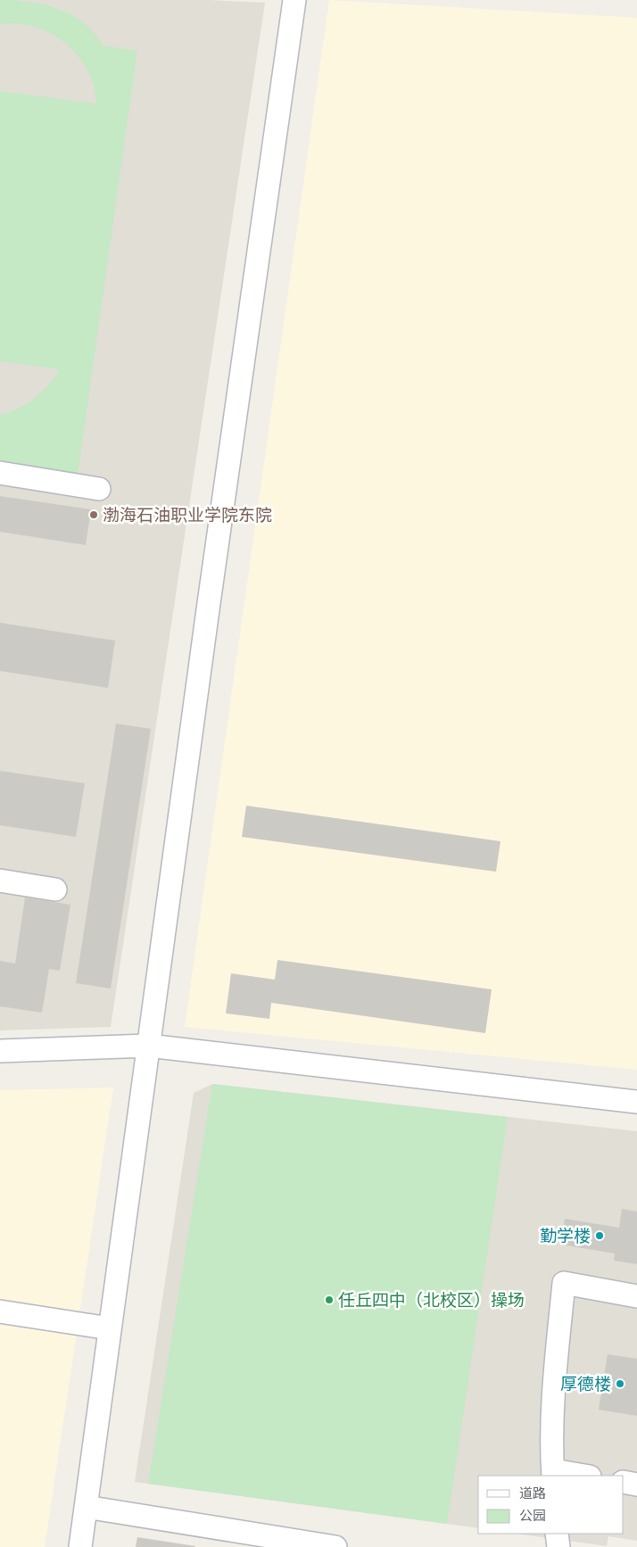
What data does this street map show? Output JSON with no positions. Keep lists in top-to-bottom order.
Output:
{
  "places": [
    "渤海石油职业学院东院",
    "勤学楼",
    "任丘四中（北校区）操场",
    "厚德楼"
  ],
  "legend": ["道路", "公园"]
}
